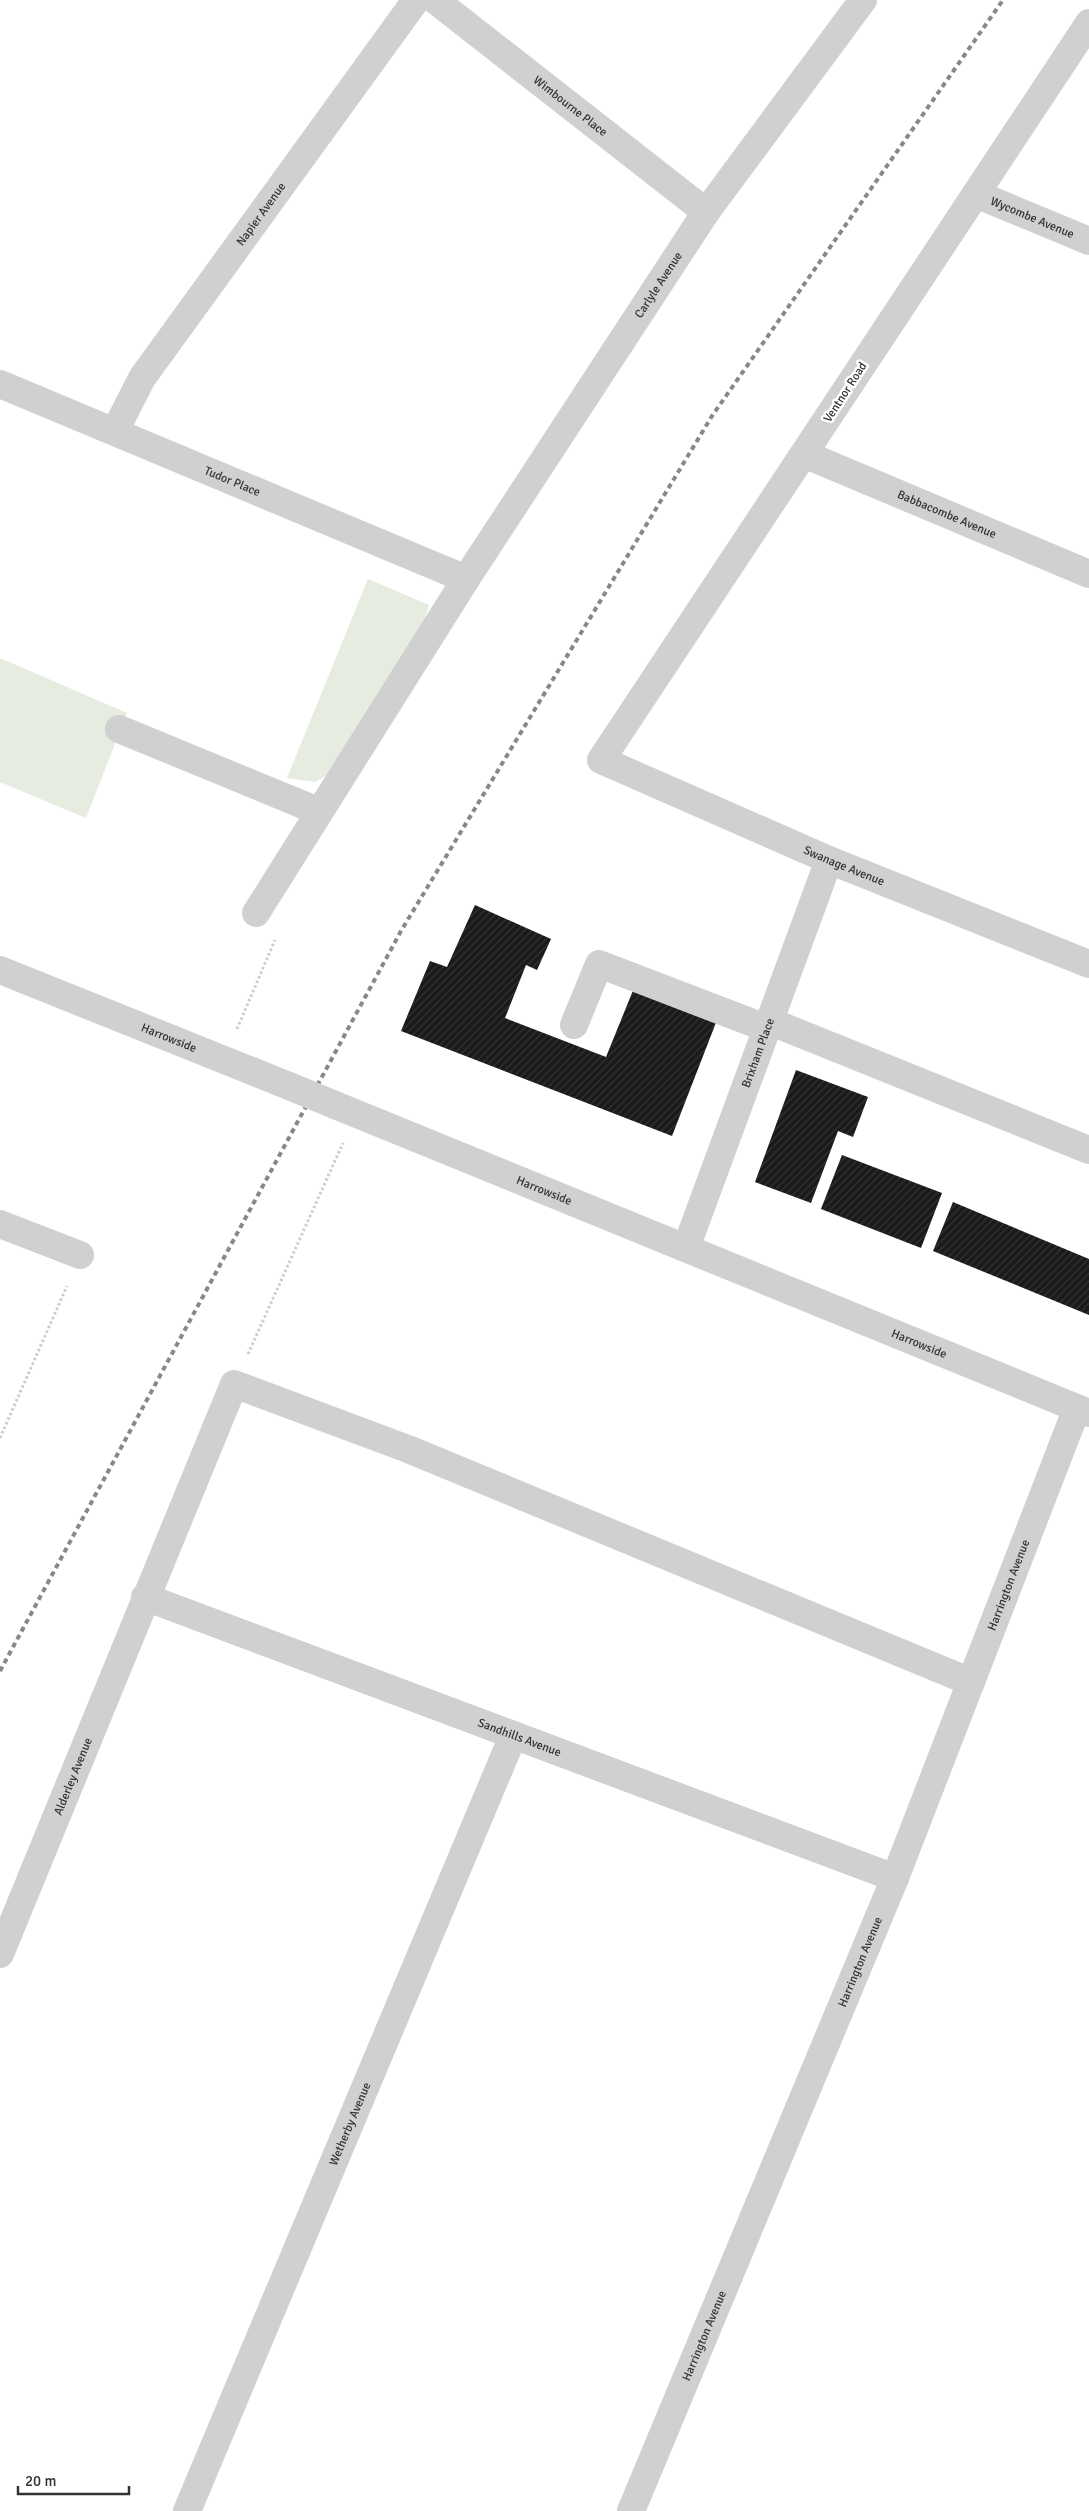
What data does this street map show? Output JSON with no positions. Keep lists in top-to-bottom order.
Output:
{
  "streets": {
    "street": [
      "Wimbourne Place",
      "Napier Avenue",
      "Wycombe Avenue",
      "Carlyle Avenue",
      "Ventnor Road",
      "Tudor Place",
      "Babbacombe Avenue",
      "Swanage Avenue",
      "Harrowside",
      "Brixham Place",
      "Harrington Avenue",
      "Sandhills Avenue",
      "Alderley Avenue",
      "Wetherby Avenue"
    ]
  },
  "crossings": [
    ["Wimbourne Place", "Carlyle Avenue"],
    ["Napier Avenue", "Tudor Place"],
    ["Wycombe Avenue", "Ventnor Road"],
    ["Carlyle Avenue", "Tudor Place"],
    ["Ventnor Road", "Babbacombe Avenue"],
    ["Ventnor Road", "Swanage Avenue"],
    ["Swanage Avenue", "Brixham Place"],
    ["Harrowside", "Brixham Place"],
    ["Harrowside", "Harrington Avenue"],
    ["Harrington Avenue", "Sandhills Avenue"],
    ["Sandhills Avenue", "Alderley Avenue"],
    ["Sandhills Avenue", "Wetherby Avenue"]
  ],
  "scale_bar": "20 m"
}
